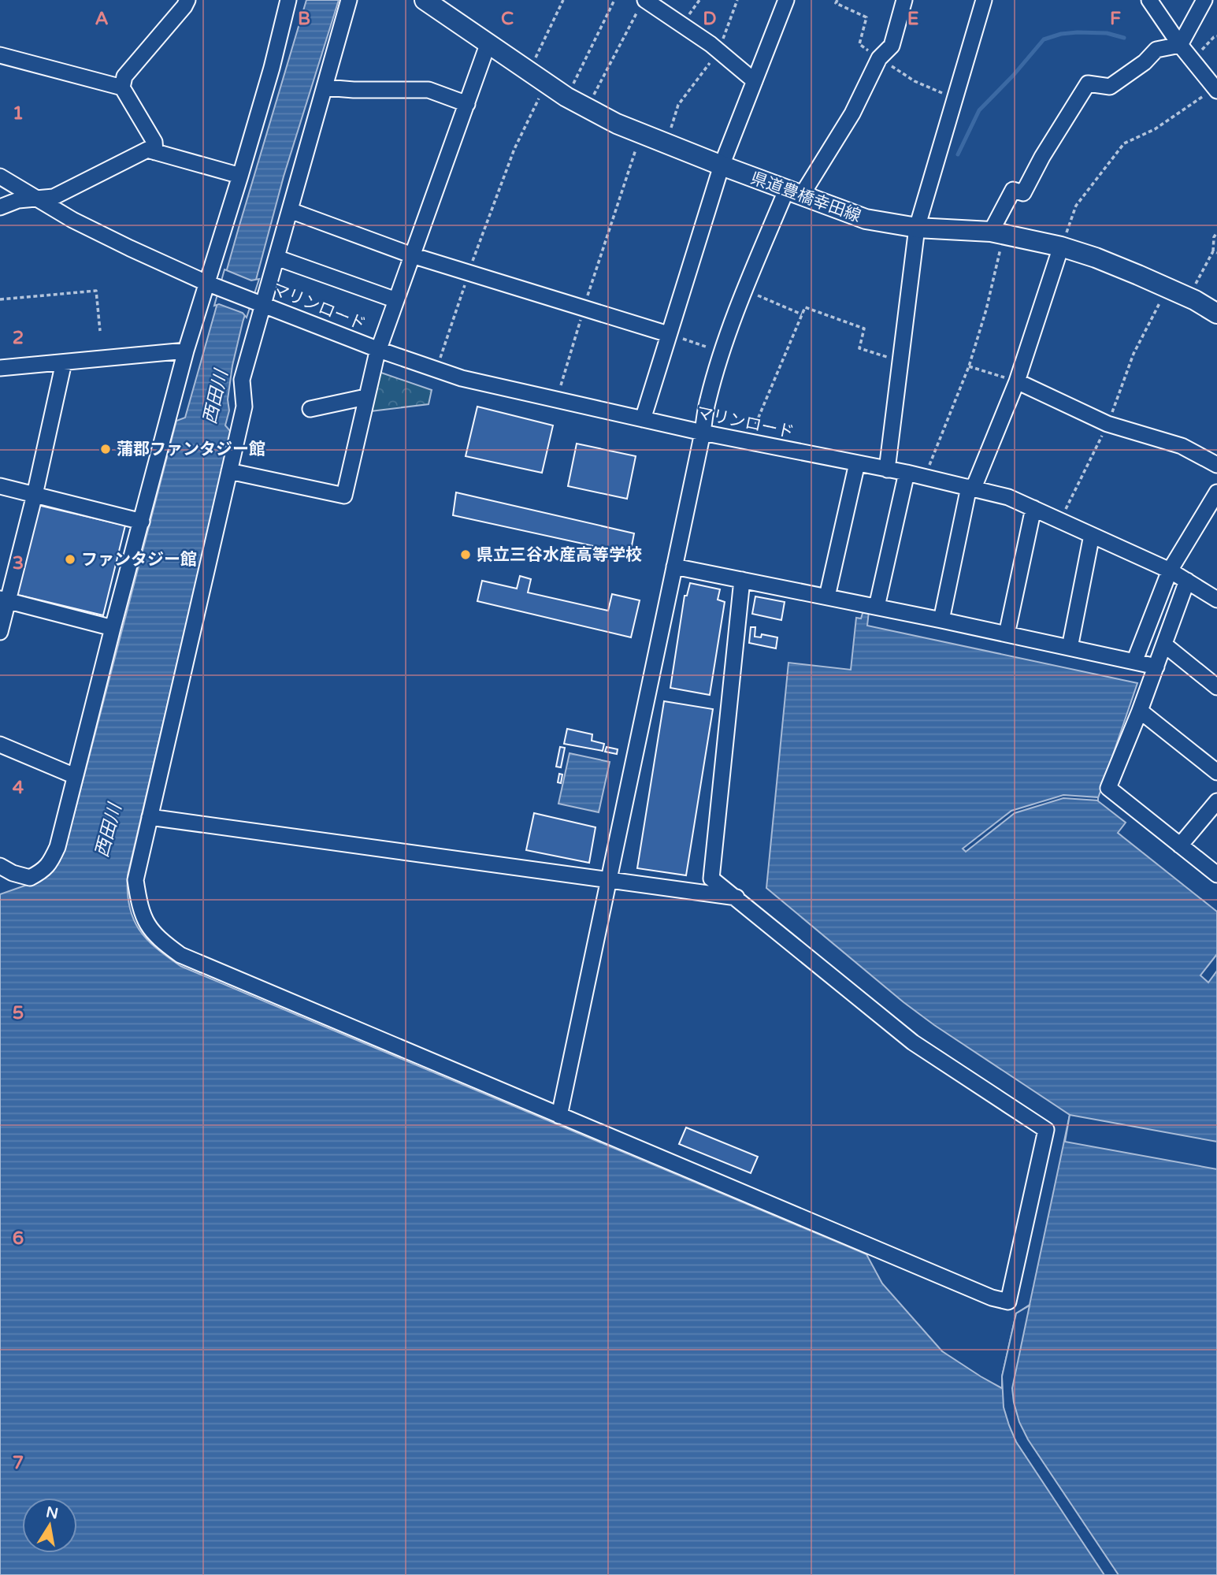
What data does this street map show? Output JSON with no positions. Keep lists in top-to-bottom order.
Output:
{
  "streets": {
    "main road": ["県道豊橋幸田線"],
    "street": ["マリンロード"]
  },
  "water": ["西田川"],
  "places": ["蒲郡ファンタジー館", "県立三谷水産高等学校", "ファンタジー館"],
  "north": "top",
  "grid": {
    "columns": [
      "A",
      "B",
      "C",
      "D",
      "E",
      "F"
    ],
    "rows": [
      "1",
      "2",
      "3",
      "4",
      "5",
      "6",
      "7"
    ]
  }
}
